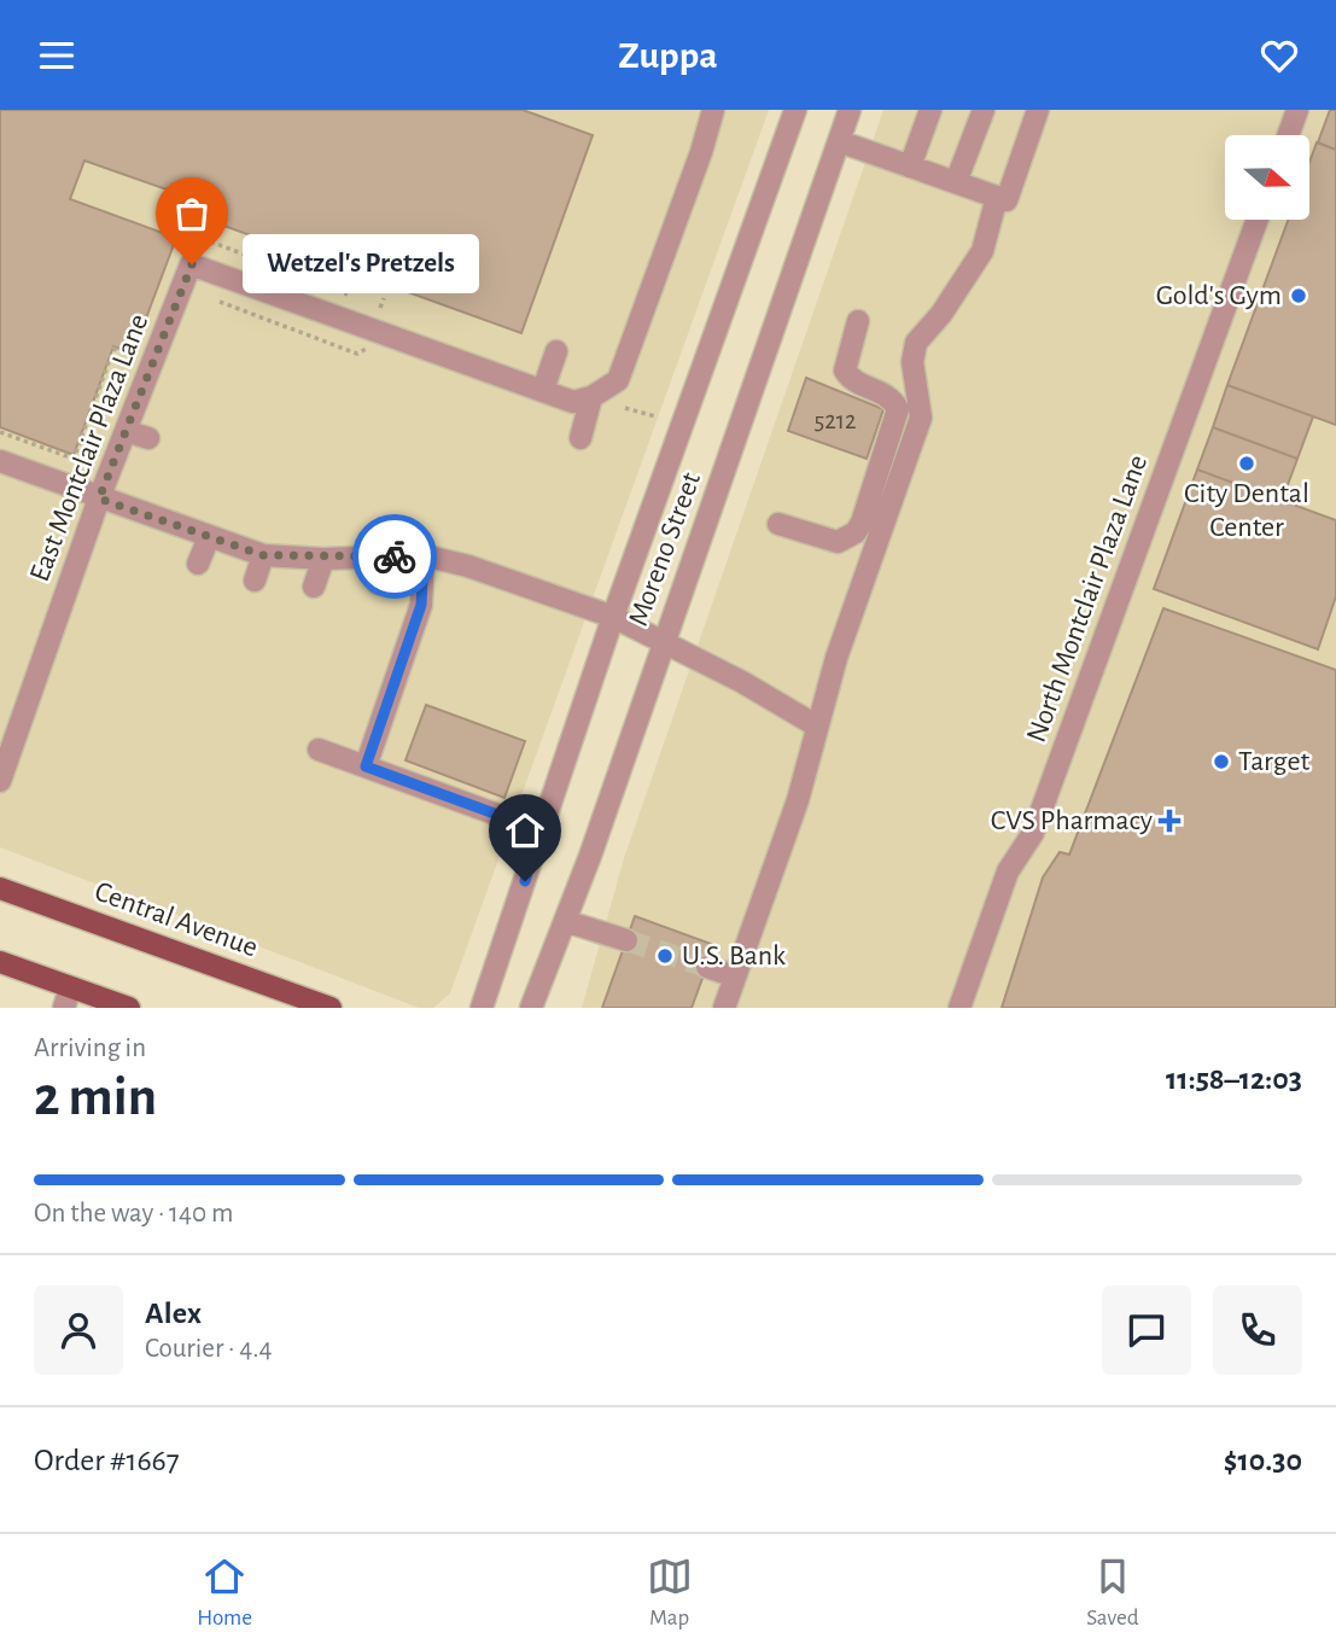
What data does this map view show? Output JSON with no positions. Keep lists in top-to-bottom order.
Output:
{
  "streets": {
    "main road": ["Central Avenue"],
    "street": ["East Montclair Plaza Lane", "Moreno Street", "North Montclair Plaza Lane"]
  },
  "places": {
    "other": [
      "Wetzel's Pretzels",
      "Gold's Gym",
      "City Dental Center",
      "Target",
      "U.S. Bank"
    ],
    "health": ["CVS Pharmacy"]
  },
  "house_numbers": ["5212"],
  "north": "right",
  "page": {
    "header": "Zuppa",
    "bubble": "Wetzel's Pretzels",
    "heading": ["2 min", "Arriving in", "11:58–12:03"],
    "panel": [
      "Alex",
      "Courier · 4.4",
      "Order #1667",
      "$10.30"
    ],
    "bar": "On the way · 140 m",
    "tabs": ["Home", "Map", "Saved"]
  }
}
